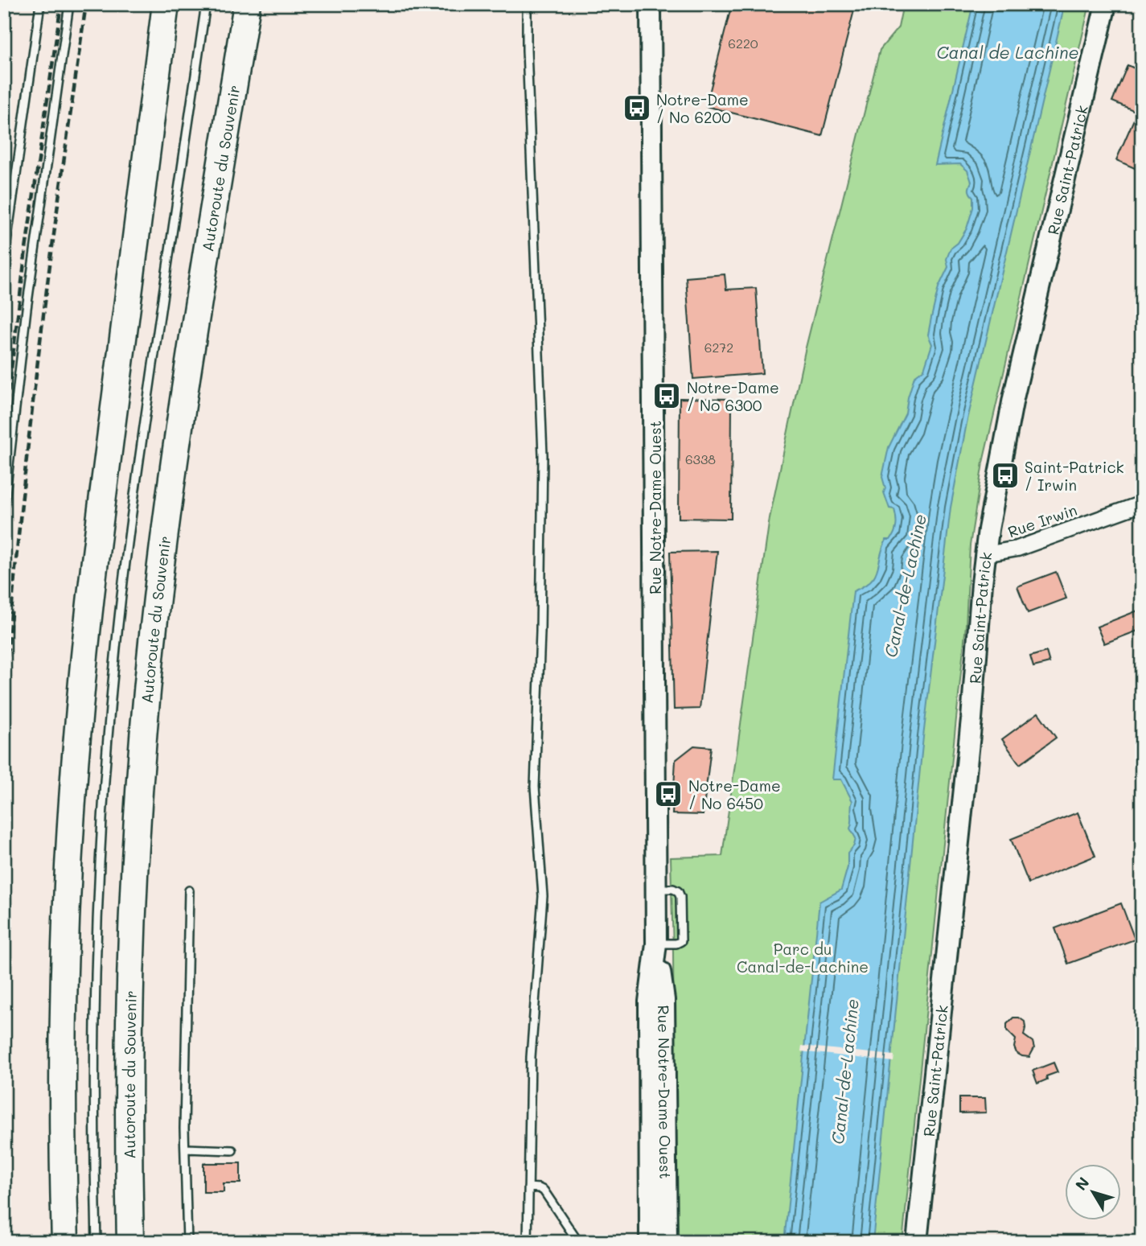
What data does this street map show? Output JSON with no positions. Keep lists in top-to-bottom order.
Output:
{
  "streets": {
    "highway": ["Autoroute du Souvenir"],
    "main road": ["Rue Saint-Patrick", "Rue Notre-Dame Ouest"],
    "street": ["Rue Irwin"]
  },
  "crossings": [
    ["Rue Saint-Patrick", "Rue Irwin"]
  ],
  "water": ["Canal de Lachine", "Canal-de-Lachine"],
  "parks": ["Parc du Canal-de-Lachine"],
  "places": {
    "bus stop": [
      "Notre-Dame / No 6200",
      "Notre-Dame / No 6300",
      "Saint-Patrick / Irwin",
      "Notre-Dame / No 6450"
    ]
  },
  "house_numbers": ["6220", "6272", "6338"],
  "north": "top left"
}
